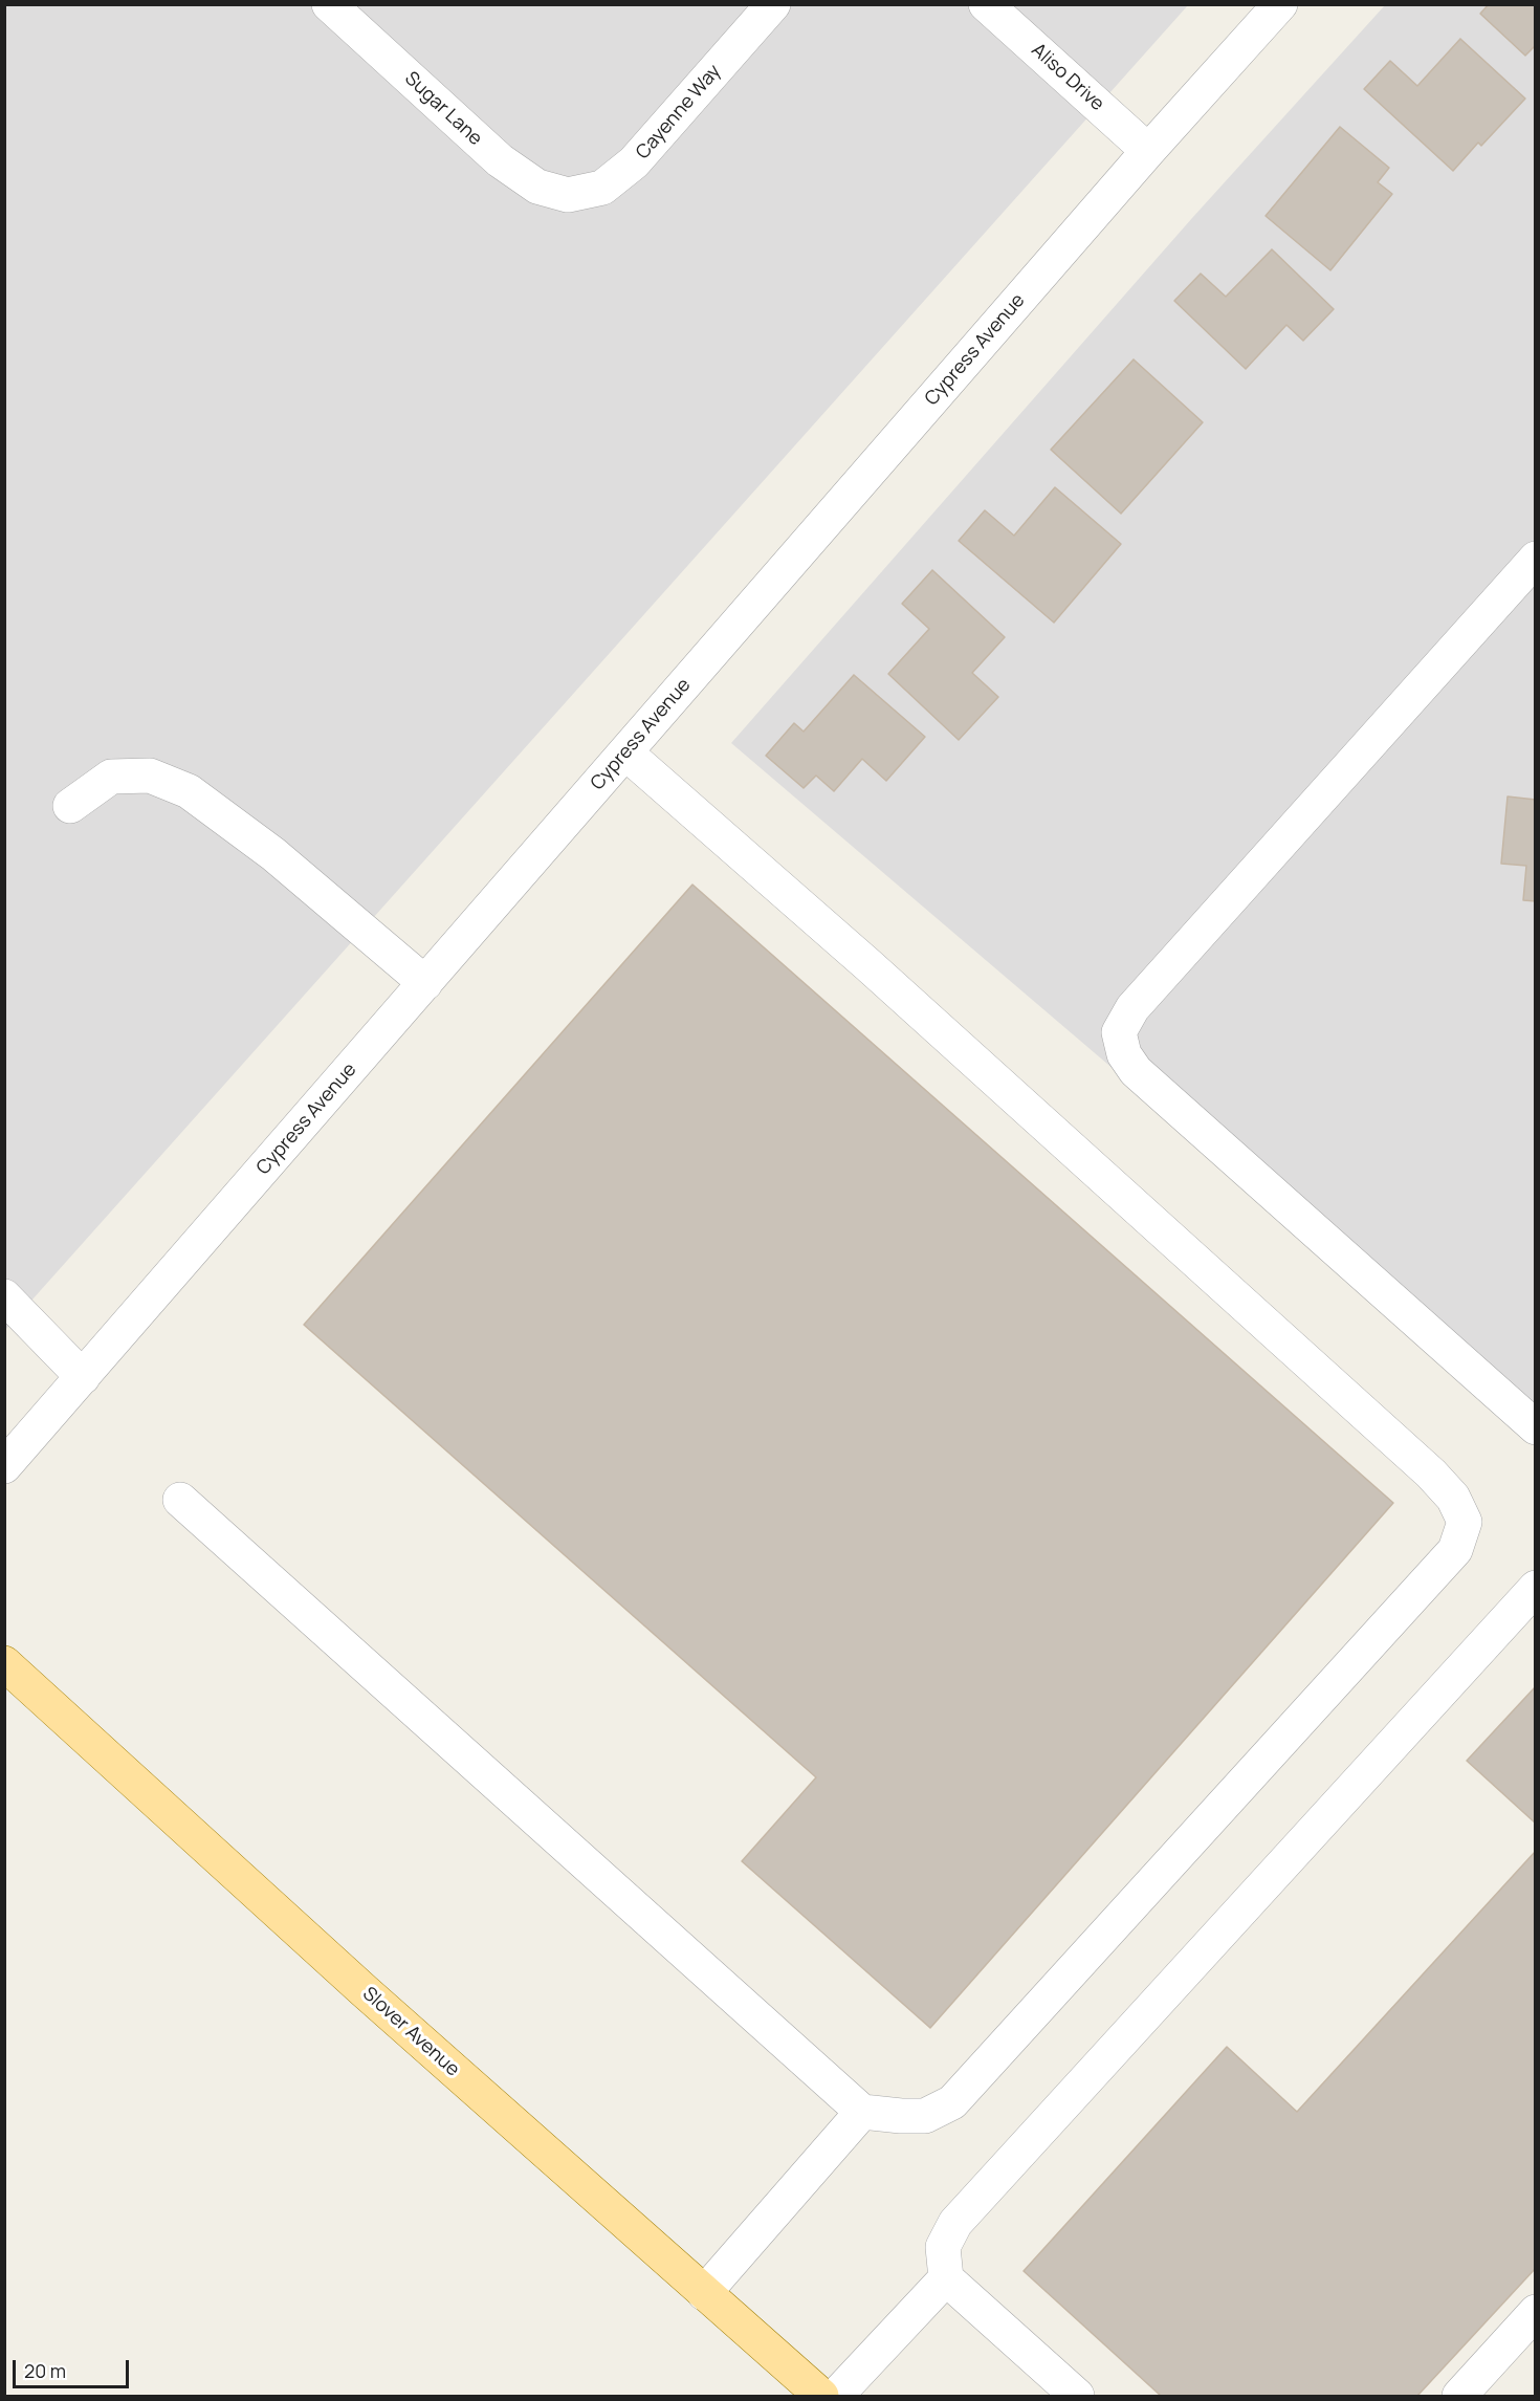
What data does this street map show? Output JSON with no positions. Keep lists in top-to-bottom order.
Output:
{
  "streets": {
    "main road": ["Slover Avenue"],
    "street": [
      "Aliso Drive",
      "Sugar Lane",
      "Cayenne Way",
      "Cypress Avenue"
    ]
  },
  "crossings": [
    ["Aliso Drive", "Cypress Avenue"],
    ["Sugar Lane", "Cayenne Way"]
  ],
  "scale_bar": "20 m"
}
